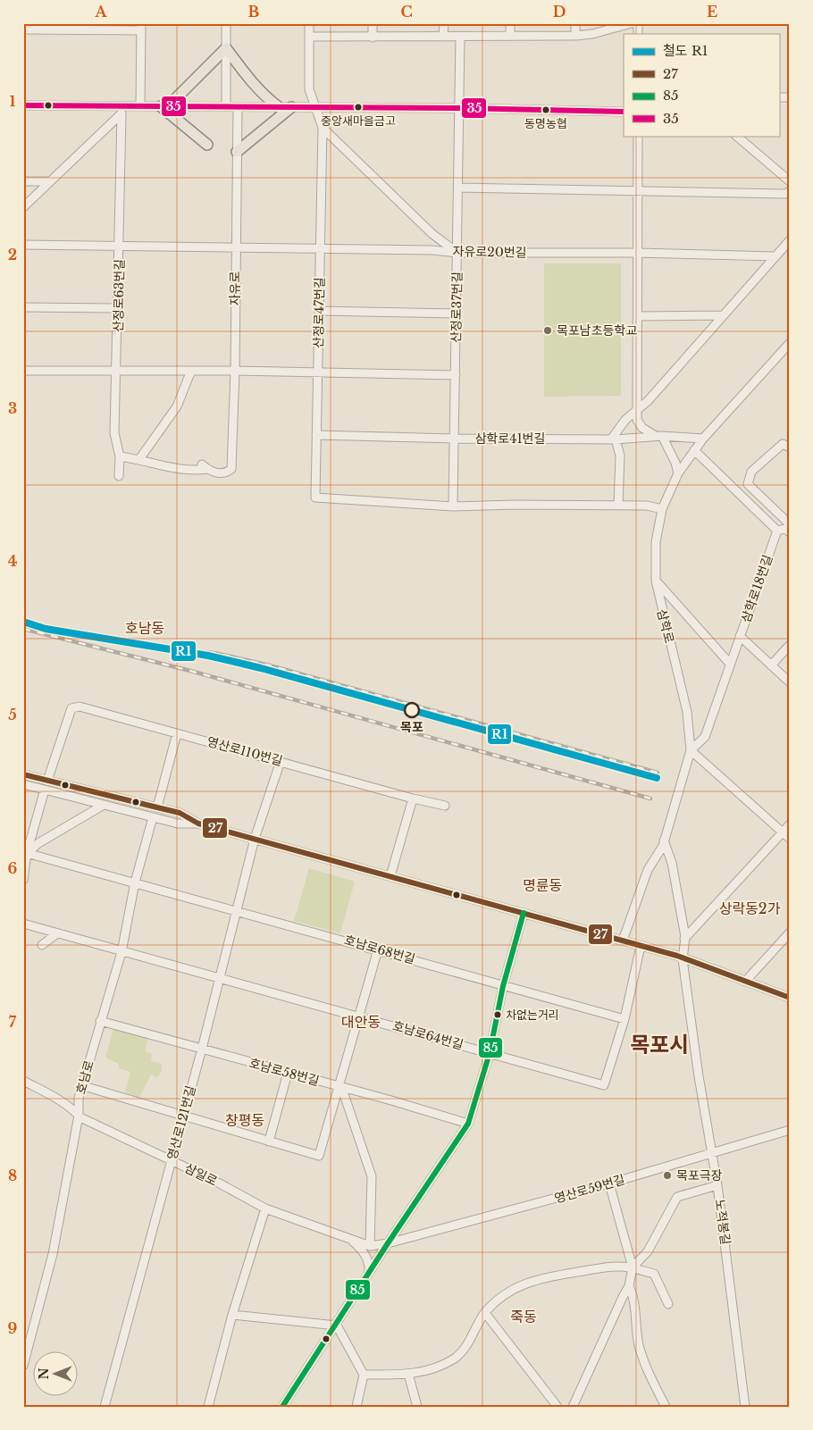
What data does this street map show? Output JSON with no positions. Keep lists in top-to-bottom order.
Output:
{
  "streets": {
    "street": [
      "자유로20번길",
      "자유로",
      "산정로63번길",
      "산정로37번길",
      "산정로47번길",
      "삼학로41번길",
      "삼학로18번길",
      "삼학로",
      "영산로110번길",
      "호남로68번길",
      "호남로64번길",
      "호남로58번길",
      "호남로",
      "영산로121번길",
      "삼일로",
      "영산로59번길",
      "노적봉길"
    ]
  },
  "crossings": [
    ["자유로20번길", "자유로"],
    ["자유로20번길", "산정로63번길"],
    ["자유로20번길", "산정로37번길"],
    ["자유로20번길", "산정로47번길"],
    ["산정로37번길", "산정로47번길"],
    ["산정로37번길", "삼학로41번길"],
    ["산정로47번길", "삼학로41번길"],
    ["삼학로41번길", "삼학로"],
    ["삼학로18번길", "삼학로"],
    ["삼학로", "노적봉길"],
    ["영산로110번길", "영산로121번길"],
    ["호남로68번길", "호남로64번길"],
    ["호남로68번길", "호남로"],
    ["호남로68번길", "영산로121번길"],
    ["호남로64번길", "호남로"],
    ["호남로64번길", "영산로121번길"],
    ["호남로58번길", "호남로"],
    ["호남로58번길", "영산로121번길"],
    ["호남로", "삼일로"],
    ["영산로121번길", "삼일로"],
    ["삼일로", "영산로59번길"],
    ["영산로59번길", "노적봉길"]
  ],
  "districts": [
    "호남동",
    "명륜동",
    "상락동2가",
    "대안동",
    "목포시",
    "창평동",
    "죽동"
  ],
  "places": [
    "중앙새마을금고",
    "동명농협",
    "목포남초등학교",
    "목포",
    "차없는거리",
    "목포극장"
  ],
  "lines": [
    "transit line 35",
    "rail line R1",
    "transit line 27",
    "transit line 85"
  ],
  "legend": [
    "철도 R1",
    "27",
    "85",
    "35"
  ],
  "north": "left",
  "grid": {
    "columns": [
      "A",
      "B",
      "C",
      "D",
      "E"
    ],
    "rows": [
      "1",
      "2",
      "3",
      "4",
      "5",
      "6",
      "7",
      "8",
      "9"
    ]
  }
}
